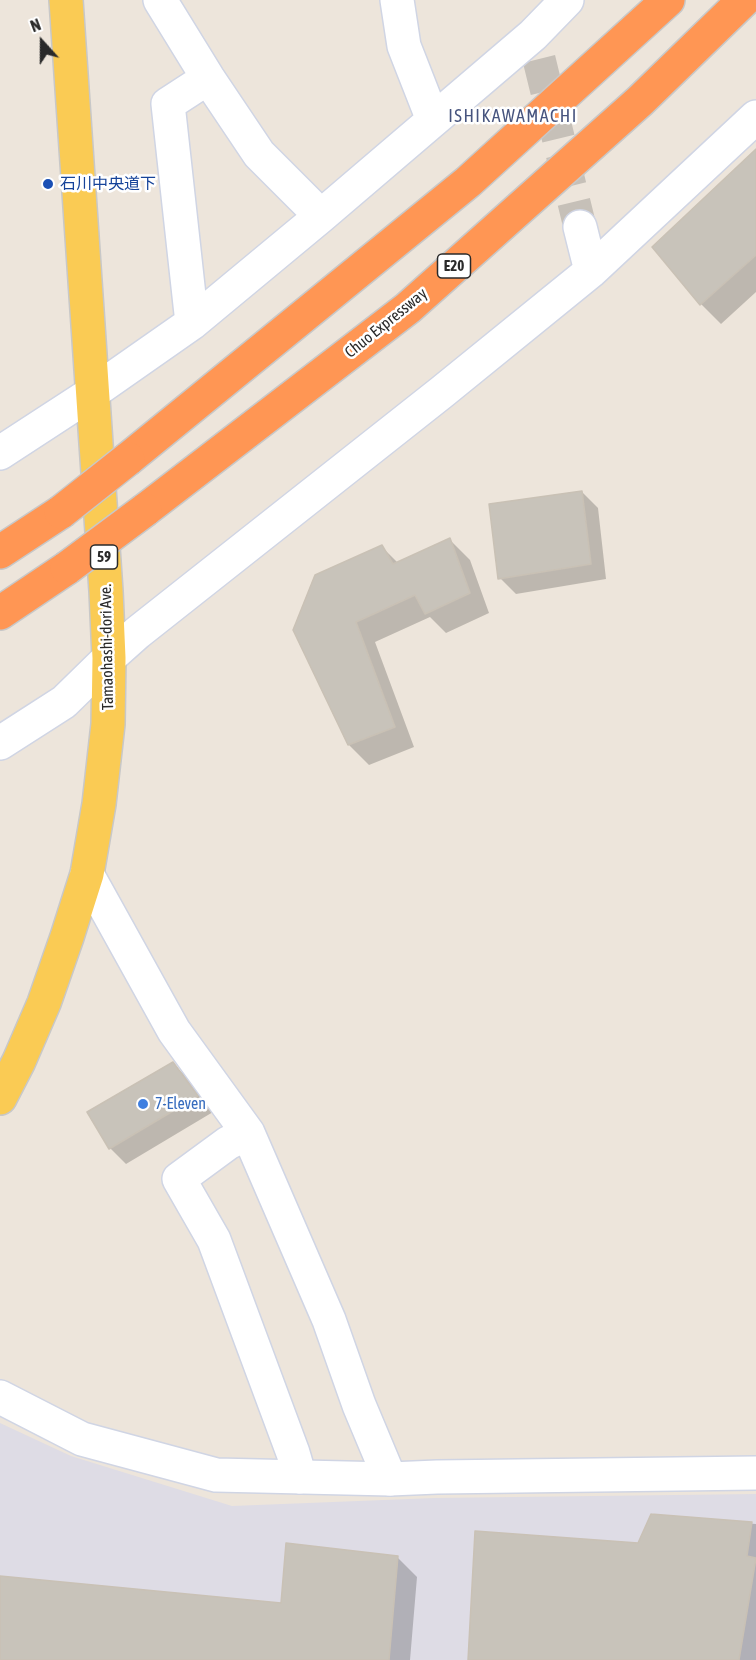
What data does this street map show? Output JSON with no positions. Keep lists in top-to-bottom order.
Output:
{
  "streets": {
    "highway": ["E20", "Chuo Expressway"],
    "main road": ["59", "Tamaohashi-dori Ave."]
  },
  "districts": ["ISHIKAWAMACHI"],
  "places": ["石川中央道下", "7-Eleven"],
  "north": "top"
}
